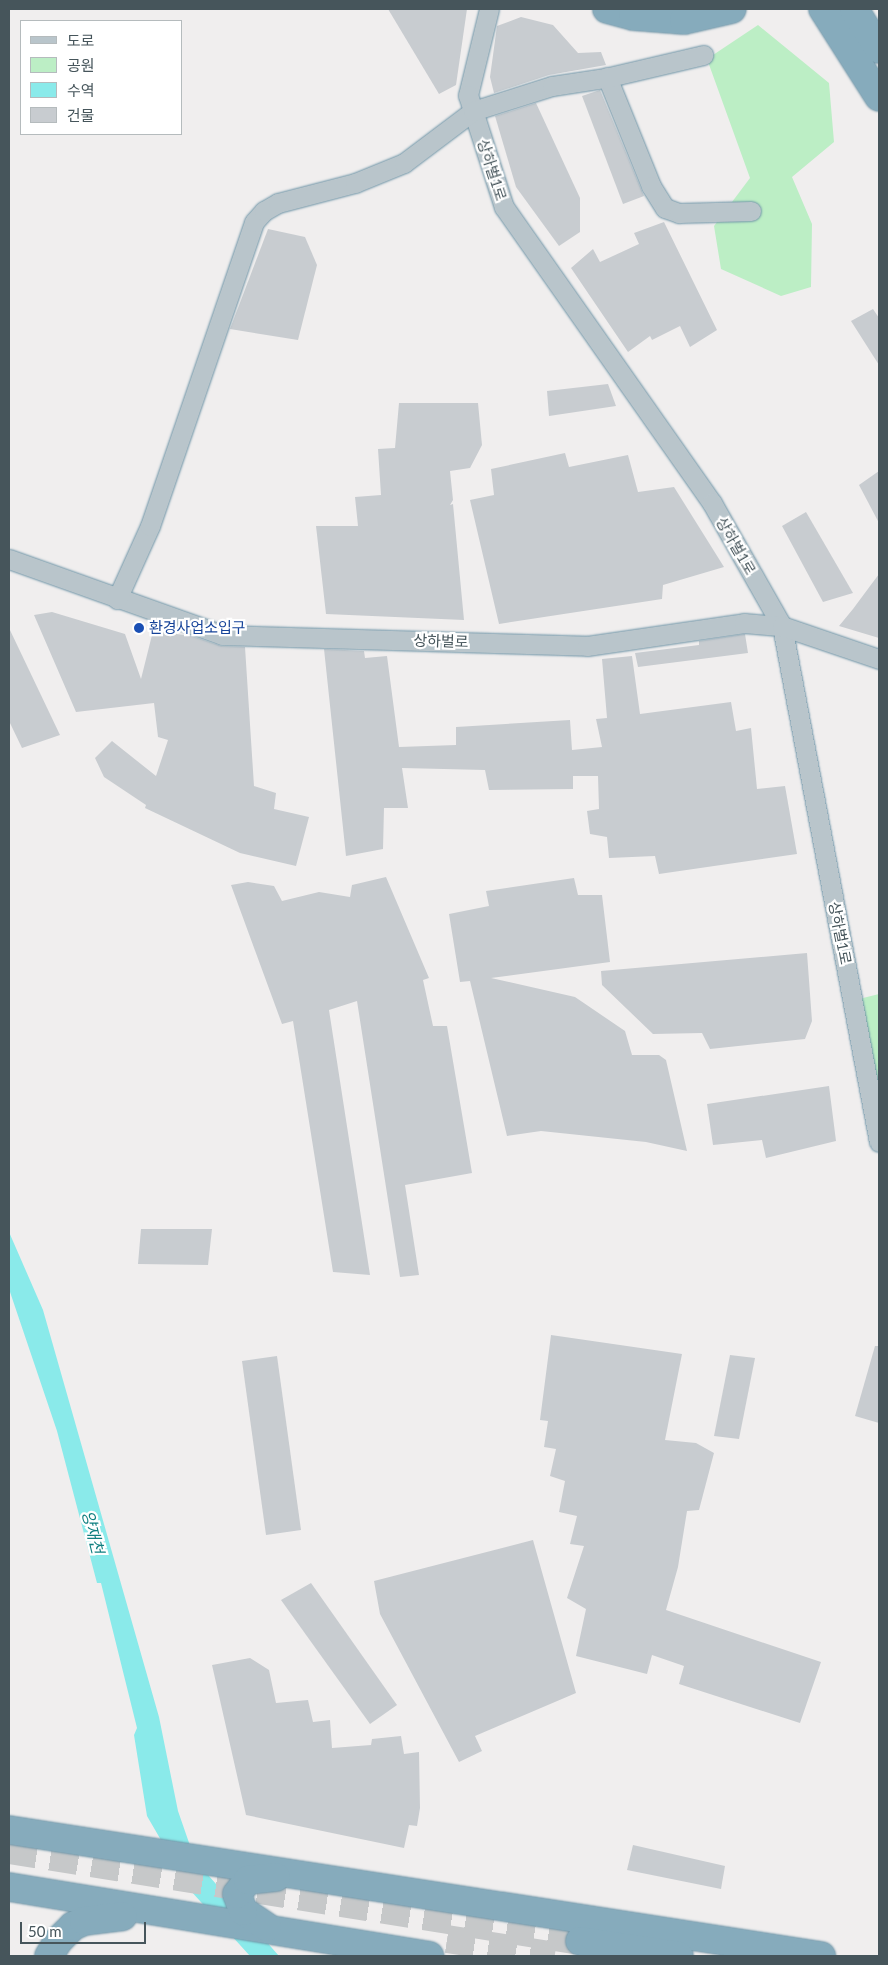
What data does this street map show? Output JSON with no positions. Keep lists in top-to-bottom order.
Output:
{
  "streets": {
    "street": ["상하벌1로", "상하벌로"]
  },
  "crossings": [
    ["상하벌1로", "상하벌로"]
  ],
  "water": ["양재천"],
  "places": ["환경사업소입구"],
  "legend": [
    "도로",
    "공원",
    "수역",
    "건물"
  ],
  "scale_bar": "50 m"
}
